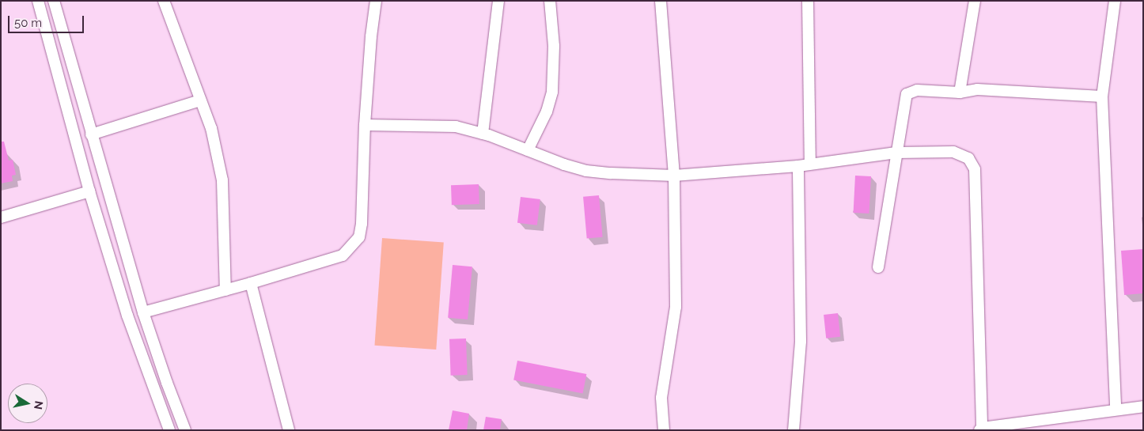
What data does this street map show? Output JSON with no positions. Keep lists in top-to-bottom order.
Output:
{
  "scale_bar": "50 m",
  "north": "right"
}
